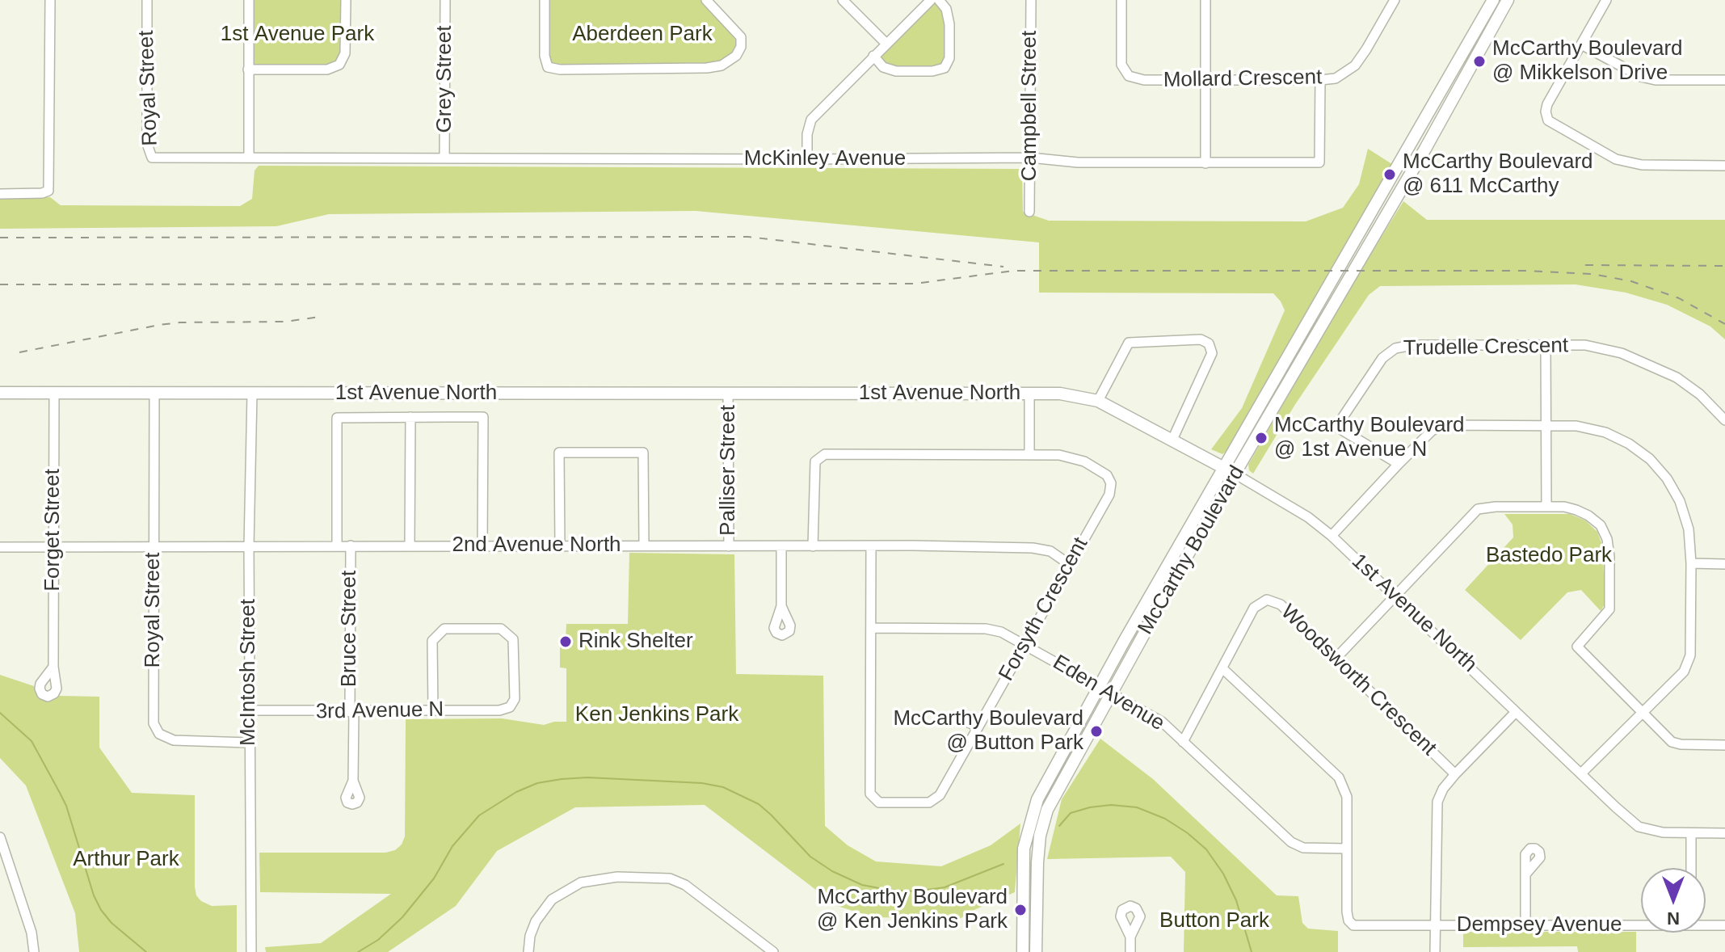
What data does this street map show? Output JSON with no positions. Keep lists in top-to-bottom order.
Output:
{
  "streets": {
    "main road": ["1st Avenue North", "McCarthy Boulevard"],
    "street": [
      "Grey Street",
      "Mollard Crescent",
      "Royal Street",
      "Campbell Street",
      "McKinley Avenue",
      "Trudelle Crescent",
      "Palliser Street",
      "Forget Street",
      "2nd Avenue North",
      "Forsyth Crescent",
      "Bruce Street",
      "McIntosh Street",
      "Woodsworth Crescent",
      "Eden Avenue",
      "3rd Avenue N",
      "Dempsey Avenue"
    ]
  },
  "crossings": [
    ["Grey Street", "McKinley Avenue"],
    ["Mollard Crescent", "McKinley Avenue"],
    ["Royal Street", "McKinley Avenue"],
    ["Royal Street", "1st Avenue North"],
    ["Royal Street", "2nd Avenue North"],
    ["Royal Street", "McIntosh Street"],
    ["Campbell Street", "McKinley Avenue"],
    ["1st Avenue North", "Palliser Street"],
    ["1st Avenue North", "Forget Street"],
    ["1st Avenue North", "McCarthy Boulevard"],
    ["1st Avenue North", "McIntosh Street"],
    ["Palliser Street", "2nd Avenue North"],
    ["Forget Street", "2nd Avenue North"],
    ["2nd Avenue North", "Forsyth Crescent"],
    ["2nd Avenue North", "Bruce Street"],
    ["2nd Avenue North", "McIntosh Street"],
    ["McCarthy Boulevard", "Eden Avenue"],
    ["Forsyth Crescent", "Eden Avenue"],
    ["Bruce Street", "3rd Avenue N"],
    ["McIntosh Street", "3rd Avenue N"],
    ["Woodsworth Crescent", "Eden Avenue"],
    ["Eden Avenue", "Dempsey Avenue"]
  ],
  "parks": [
    "1st Avenue Park",
    "Aberdeen Park",
    "Bastedo Park",
    "Ken Jenkins Park",
    "Arthur Park",
    "Button Park"
  ],
  "places": [
    "McCarthy Boulevard @ Mikkelson Drive",
    "McCarthy Boulevard @ 611 McCarthy",
    "McCarthy Boulevard @ 1st Avenue N",
    "Rink Shelter",
    "McCarthy Boulevard @ Button Park",
    "McCarthy Boulevard @ Ken Jenkins Park"
  ],
  "north": "bottom"
}
